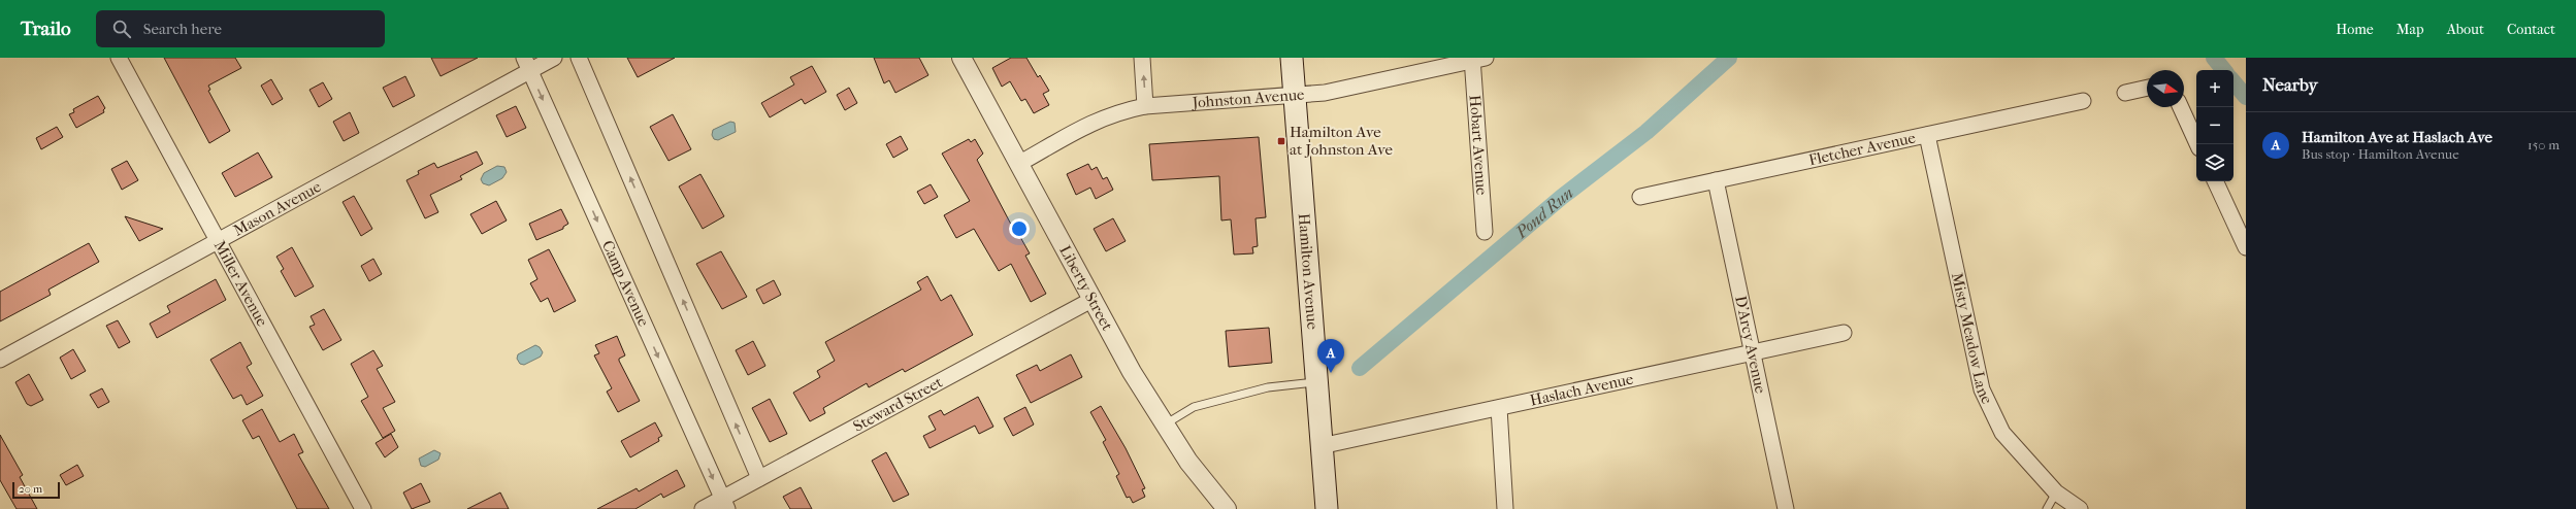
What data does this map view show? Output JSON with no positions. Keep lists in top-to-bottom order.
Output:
{
  "streets": {
    "main road": ["Hamilton Avenue"],
    "street": [
      "Johnston Avenue",
      "Hobart Avenue",
      "Fletcher Avenue",
      "Mason Avenue",
      "Miller Avenue",
      "Camp Avenue",
      "Liberty Street",
      "Misty Meadow Lane",
      "D'Arcy Avenue",
      "Haslach Avenue",
      "Steward Street"
    ]
  },
  "crossings": [
    ["Johnston Avenue", "Hobart Avenue"],
    ["Johnston Avenue", "Hamilton Avenue"],
    ["Johnston Avenue", "Liberty Street"],
    ["Fletcher Avenue", "Misty Meadow Lane"],
    ["Fletcher Avenue", "D'Arcy Avenue"],
    ["Mason Avenue", "Miller Avenue"],
    ["Mason Avenue", "Camp Avenue"],
    ["Hamilton Avenue", "Haslach Avenue"],
    ["Camp Avenue", "Steward Street"],
    ["Liberty Street", "Steward Street"],
    ["D'Arcy Avenue", "Haslach Avenue"]
  ],
  "water": ["Pond Run"],
  "places": {
    "transit": ["Hamilton Ave at Johnston Ave"]
  },
  "scale_bar": "20 m",
  "north": "right",
  "page": {
    "header": "Trailo",
    "search": "Search here",
    "nav": [
      "Home",
      "Map",
      "About",
      "Contact"
    ],
    "heading": "Nearby",
    "map_buttons": ["+", "−"],
    "list": [
      {
        "mark": "A",
        "name": "Hamilton Ave at Haslach Ave",
        "note": "Bus stop · Hamilton Avenue",
        "value": "150 m"
      }
    ],
    "pins": "A",
    "scale": "20 m"
  }
}
